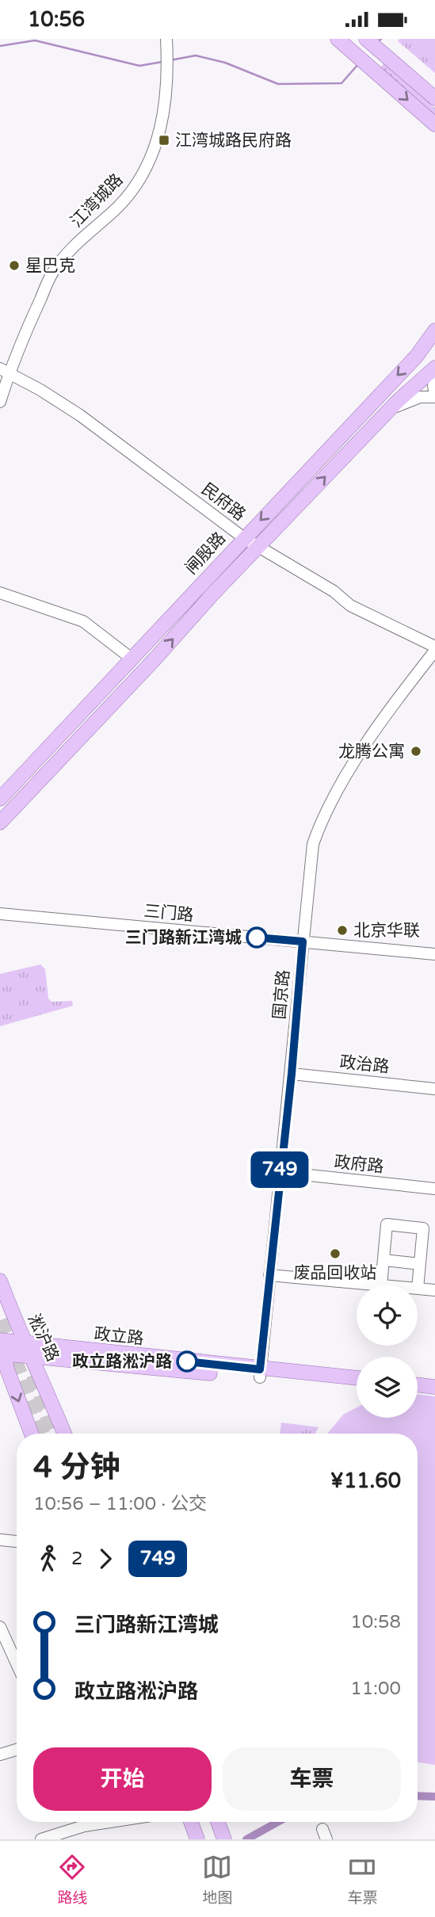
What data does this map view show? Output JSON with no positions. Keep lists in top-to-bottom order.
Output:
{
  "streets": {
    "main road": ["闸殷路", "政立路", "淞沪路"],
    "street": [
      "江湾城路",
      "民府路",
      "三门路",
      "国京路",
      "政治路",
      "政府路"
    ]
  },
  "crossings": [
    ["江湾城路", "民府路"],
    ["民府路", "闸殷路"],
    ["民府路", "国京路"],
    ["三门路", "国京路"],
    ["国京路", "政治路"],
    ["国京路", "政府路"],
    ["国京路", "政立路"],
    ["政立路", "淞沪路"]
  ],
  "places": {
    "transit": ["江湾城路民府路"],
    "other": [
      "星巴克",
      "龙腾公寓",
      "北京华联",
      "三门路新江湾城",
      "废品回收站",
      "政立路淞沪路"
    ]
  },
  "lines": ["bus line 749"],
  "page": {
    "status": "10:56",
    "on_map": "749",
    "heading": ["4 分钟", "10:56 – 11:00 · 公交", "¥11.60"],
    "legs": ["2", "749"],
    "list": [
      {
        "name": "三门路新江湾城",
        "value": "10:58"
      },
      {
        "name": "政立路淞沪路",
        "value": "11:00"
      }
    ],
    "buttons": ["开始", "车票"],
    "tabs": ["路线", "地图", "车票"]
  }
}
